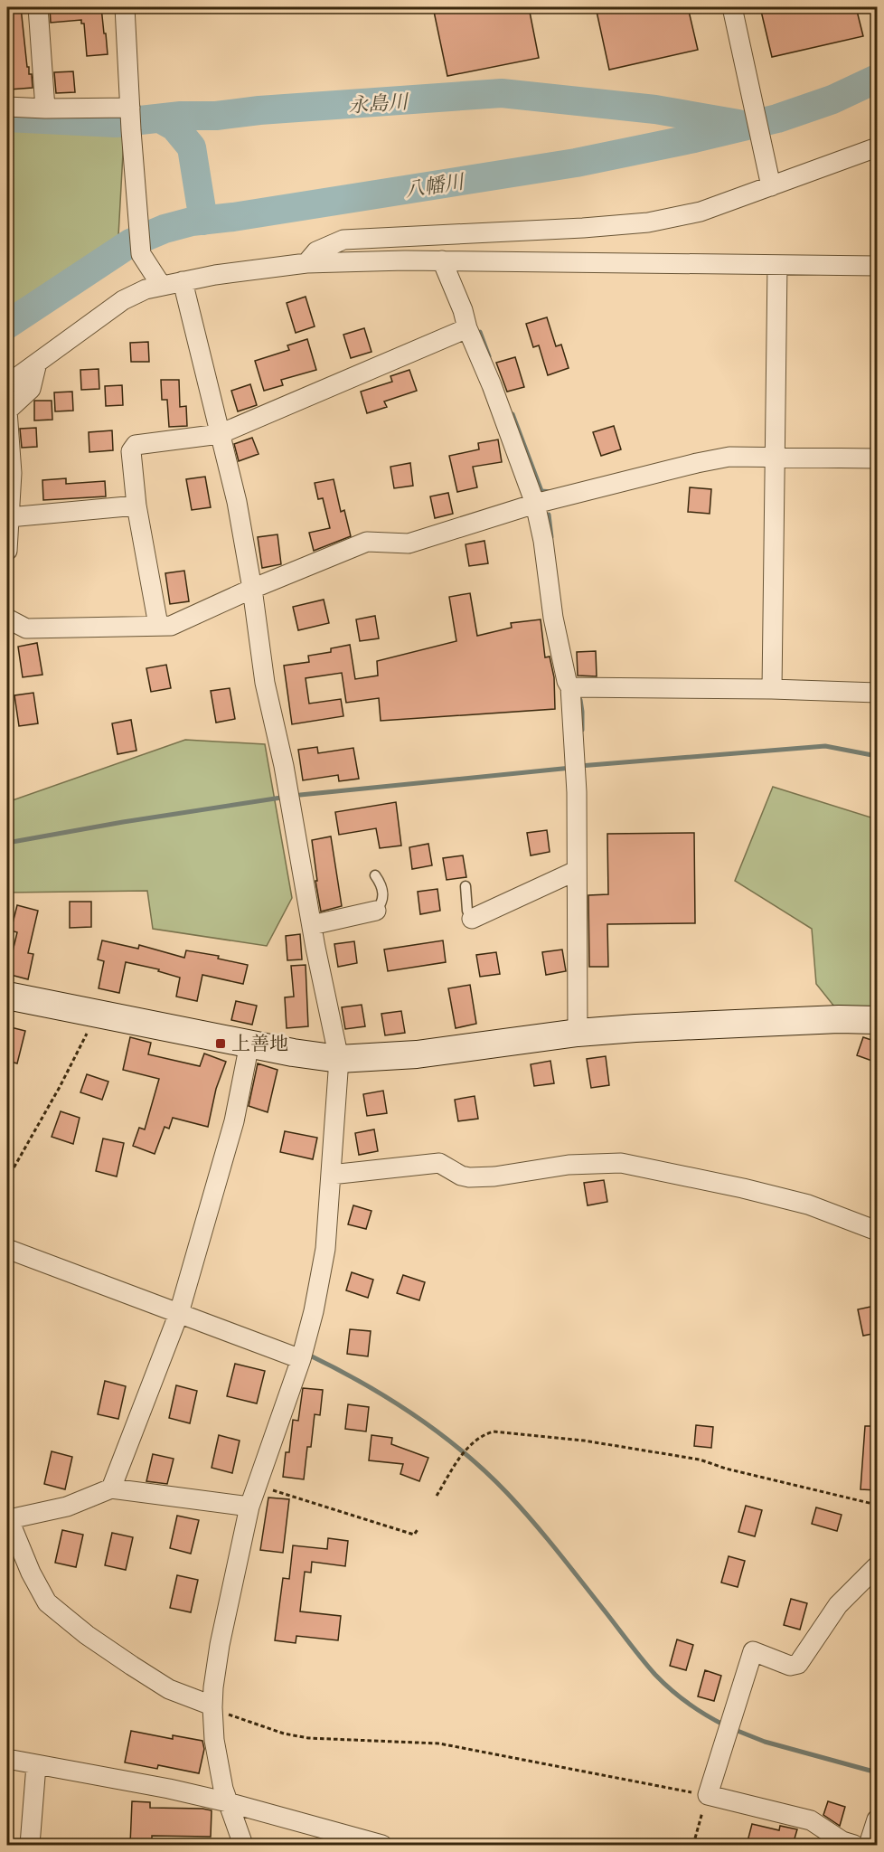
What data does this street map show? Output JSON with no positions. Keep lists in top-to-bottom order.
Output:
{
  "water": ["永島川", "八幡川"],
  "places": {
    "transit": ["上善地"]
  }
}
